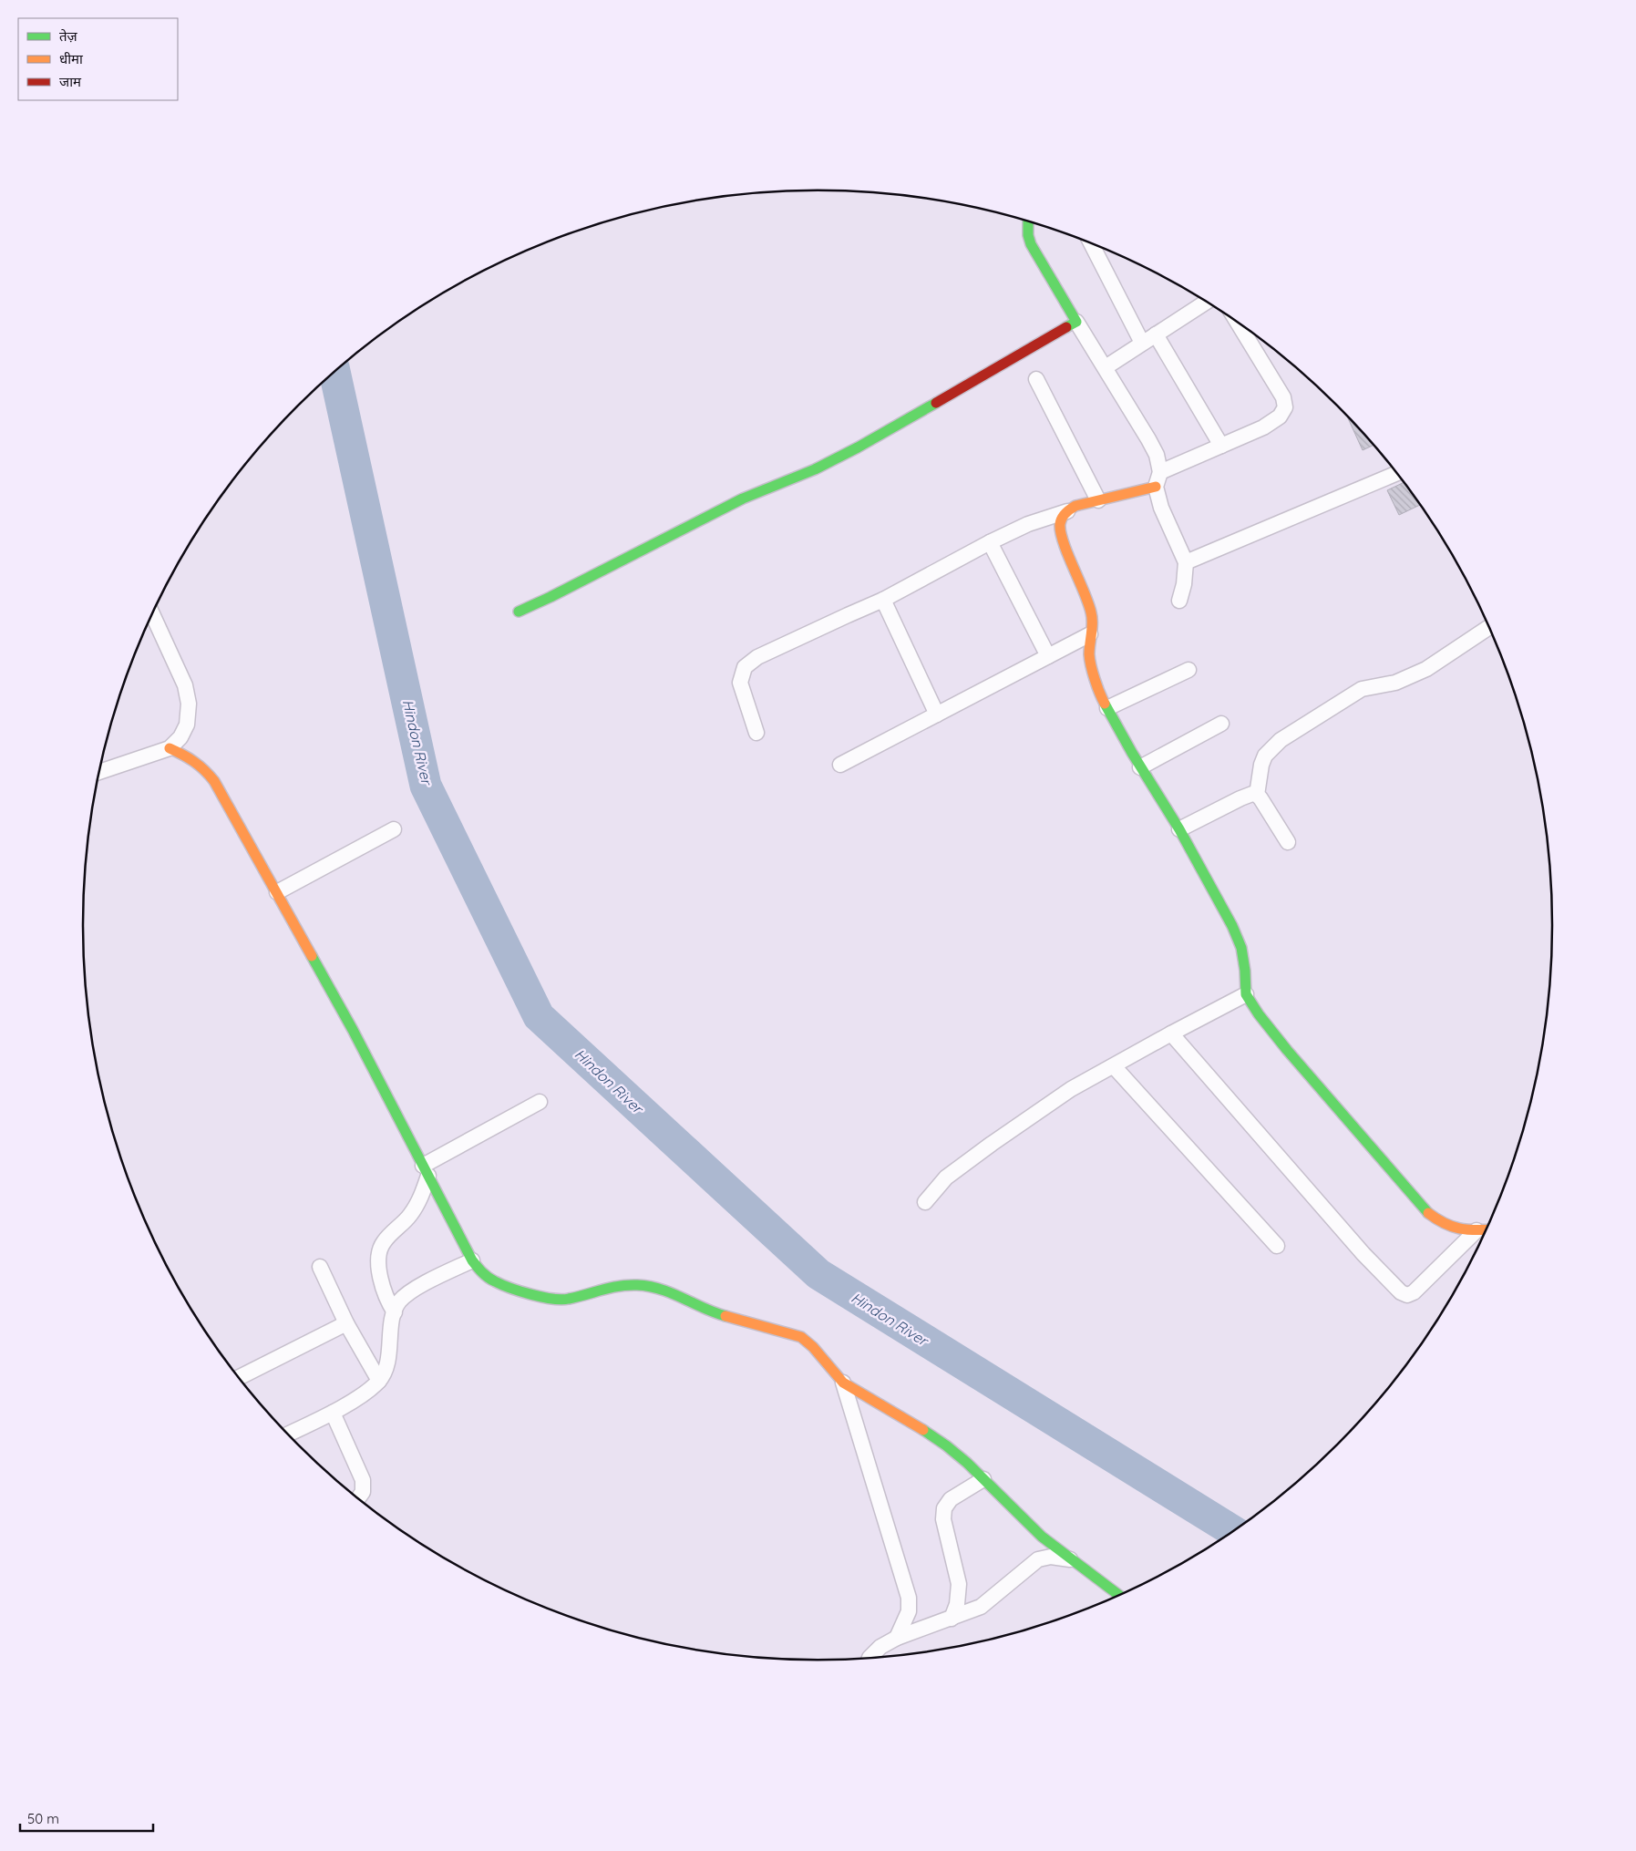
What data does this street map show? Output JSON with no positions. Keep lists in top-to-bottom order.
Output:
{
  "water": ["Hindon River"],
  "legend": ["तेज़", "धीमा", "जाम"],
  "scale_bar": "50 m"
}
